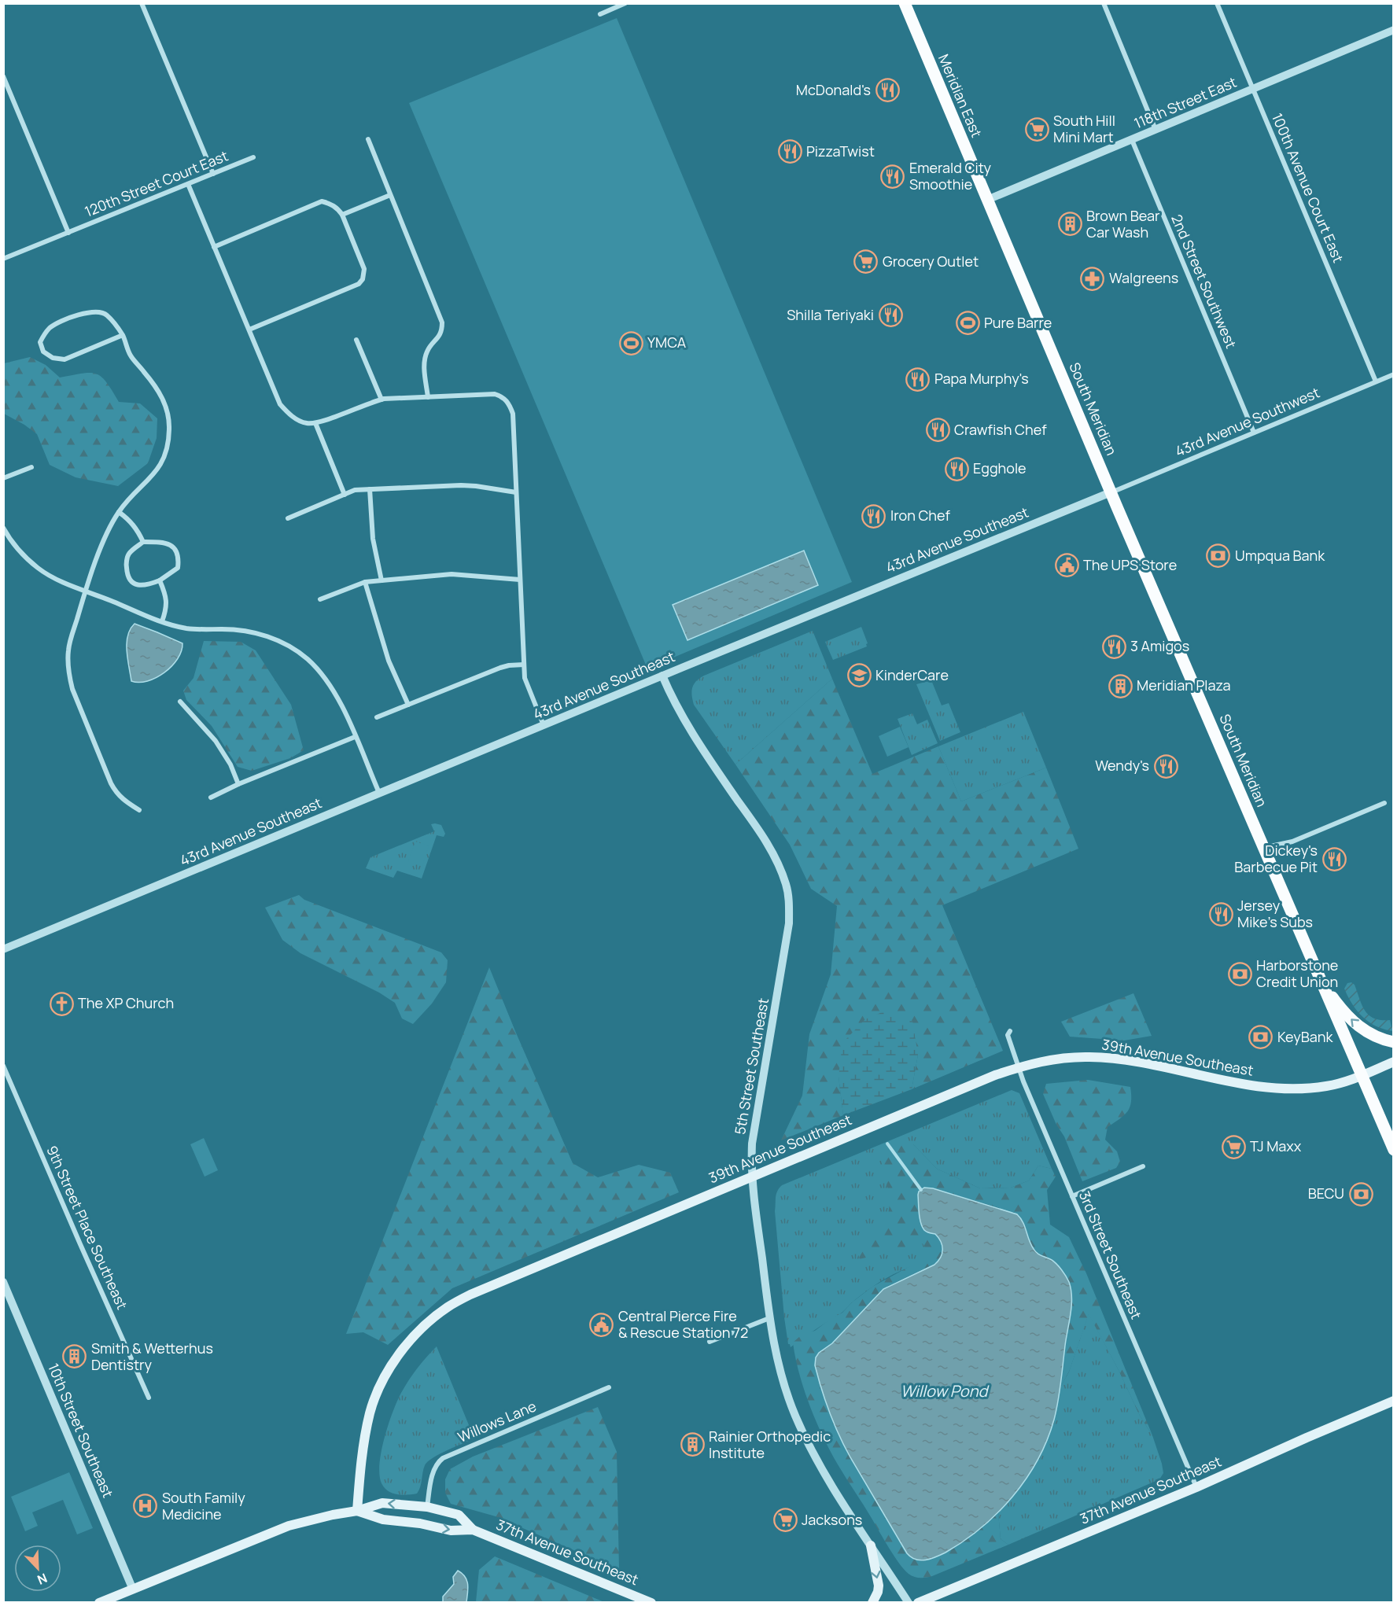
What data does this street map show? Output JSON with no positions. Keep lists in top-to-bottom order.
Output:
{
  "streets": {
    "main road": [
      "Meridian East",
      "South Meridian",
      "39th Avenue Southeast",
      "37th Avenue Southeast"
    ],
    "street": [
      "118th Street East",
      "120th Street Court East",
      "100th Avenue Court East",
      "2nd Street Southwest",
      "43rd Avenue Southwest",
      "43rd Avenue Southeast",
      "5th Street Southeast",
      "9th Street Place Southeast",
      "3rd Street Southeast",
      "Willows Lane",
      "10th Street Southeast"
    ]
  },
  "crossings": [
    ["Meridian East", "118th Street East"],
    ["Meridian East", "South Meridian"],
    ["118th Street East", "100th Avenue Court East"],
    ["118th Street East", "2nd Street Southwest"],
    ["118th Street East", "South Meridian"],
    ["100th Avenue Court East", "43rd Avenue Southwest"],
    ["2nd Street Southwest", "43rd Avenue Southwest"],
    ["South Meridian", "43rd Avenue Southwest"],
    ["South Meridian", "43rd Avenue Southeast"],
    ["South Meridian", "39th Avenue Southeast"],
    ["43rd Avenue Southwest", "43rd Avenue Southeast"],
    ["43rd Avenue Southeast", "5th Street Southeast"],
    ["39th Avenue Southeast", "5th Street Southeast"],
    ["39th Avenue Southeast", "3rd Street Southeast"],
    ["39th Avenue Southeast", "37th Avenue Southeast"],
    ["3rd Street Southeast", "37th Avenue Southeast"],
    ["Willows Lane", "37th Avenue Southeast"]
  ],
  "water": ["Willow Pond"],
  "places": {
    "restaurant": [
      "McDonald's",
      "PizzaTwist",
      "Emerald City Smoothie",
      "Shilla Teriyaki",
      "Papa Murphy's",
      "Crawfish Chef",
      "Egghole",
      "Iron Chef",
      "3 Amigos",
      "Wendy's",
      "Dickey's Barbecue Pit",
      "Jersey Mike's Subs"
    ],
    "supermarket": [
      "South Hill Mini Mart",
      "Grocery Outlet",
      "TJ Maxx",
      "Jacksons"
    ],
    "building": [
      "Brown Bear Car Wash",
      "Meridian Plaza",
      "Smith & Wetterhus Dentistry",
      "Rainier Orthopedic Institute"
    ],
    "pharmacy": ["Walgreens"],
    "sports": ["Pure Barre", "YMCA"],
    "bank": [
      "Umpqua Bank",
      "Harborstone Credit Union",
      "KeyBank",
      "BECU"
    ],
    "public building": ["The UPS Store", "Central Pierce Fire & Rescue Station 72"],
    "school or university": ["KinderCare"],
    "church": ["The XP Church"],
    "hospital": ["South Family Medicine"]
  },
  "north": "bottom right"
}
